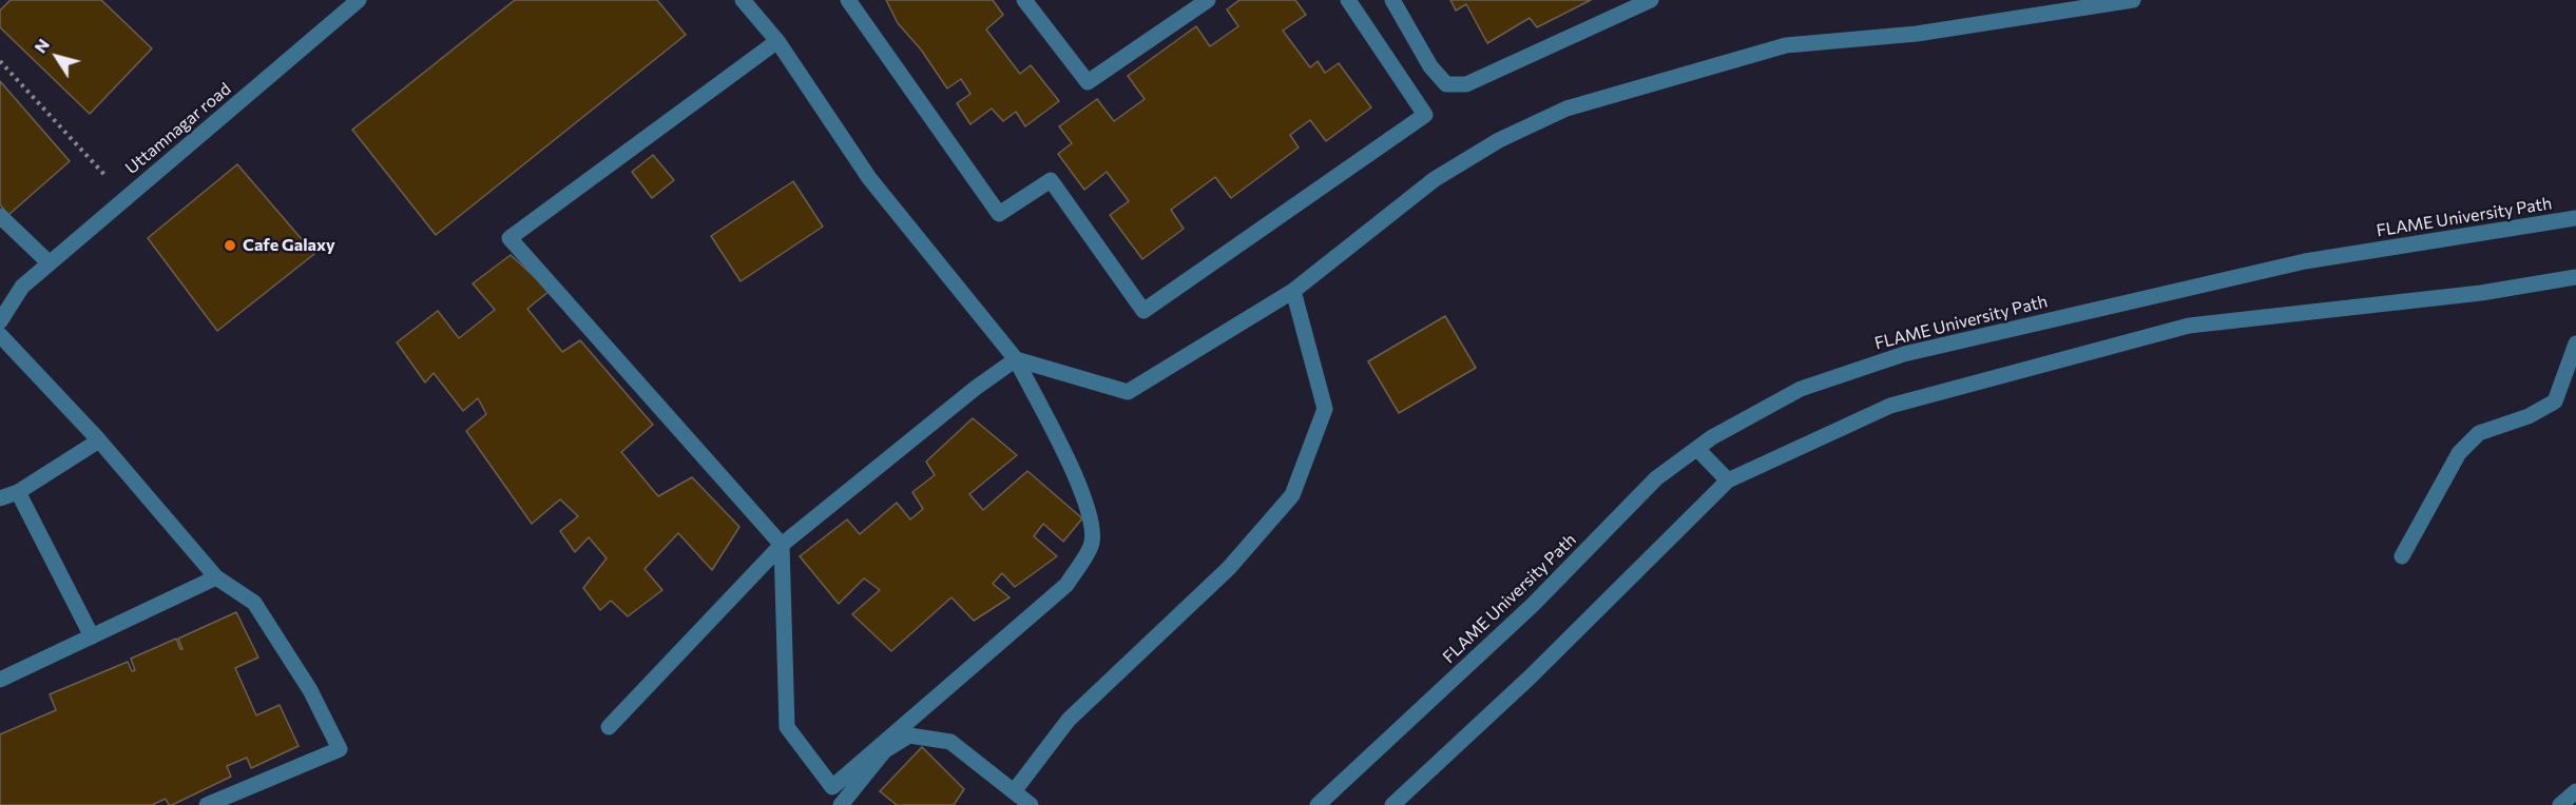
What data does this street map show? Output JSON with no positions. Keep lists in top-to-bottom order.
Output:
{
  "streets": {
    "street": ["Uttamnagar road", "FLAME University Path"]
  },
  "places": ["Cafe Galaxy"],
  "north": "top left"
}
